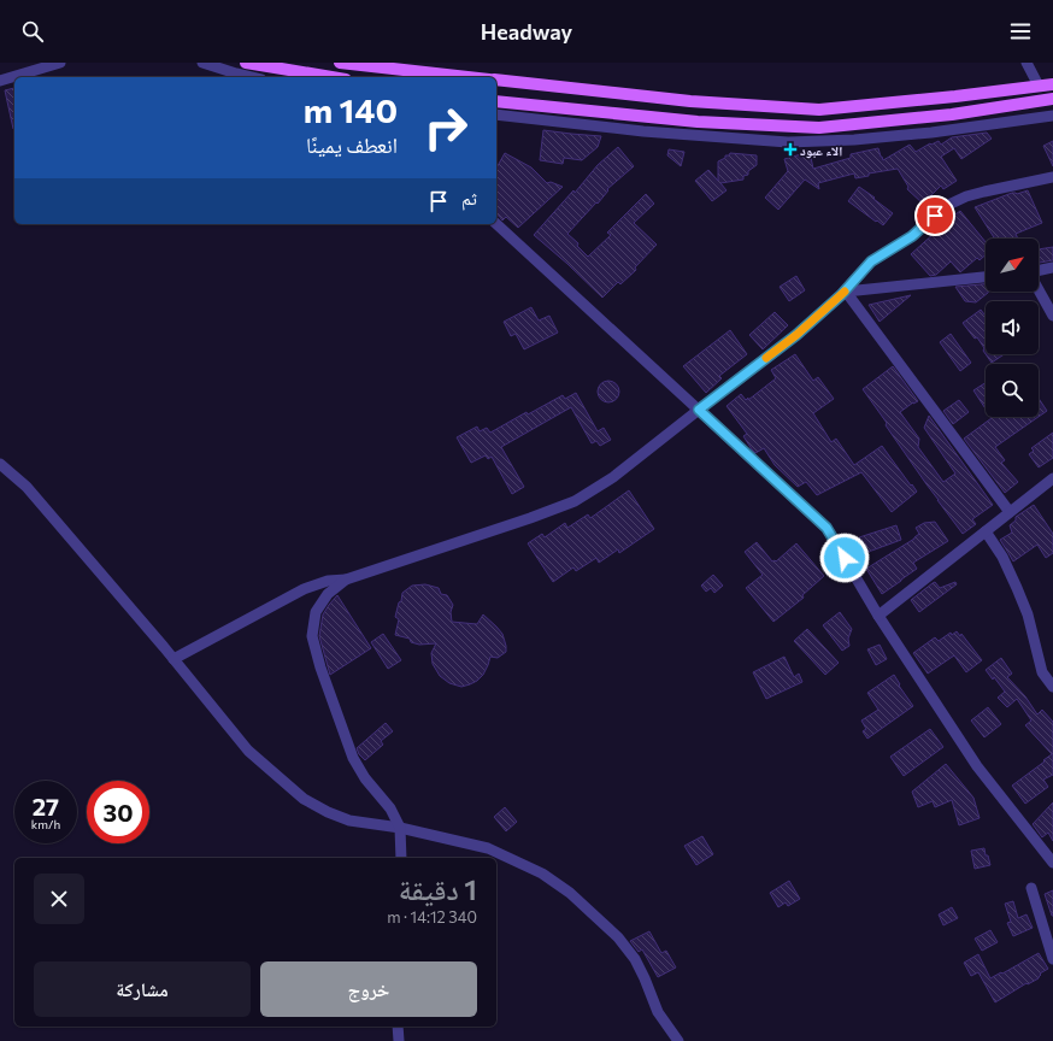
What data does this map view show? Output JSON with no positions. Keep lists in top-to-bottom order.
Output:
{
  "places": {
    "health": ["الاء عبود"]
  },
  "north": "top right",
  "page": {
    "header": "Headway",
    "turn": ["140 m", "انعطف يمينًا"],
    "then": "ثم",
    "speed": "27 km/h",
    "limit": "30",
    "heading": ["1 دقيقة", "340 m · 14:12"],
    "buttons": ["خروج", "مشاركة"]
  }
}
